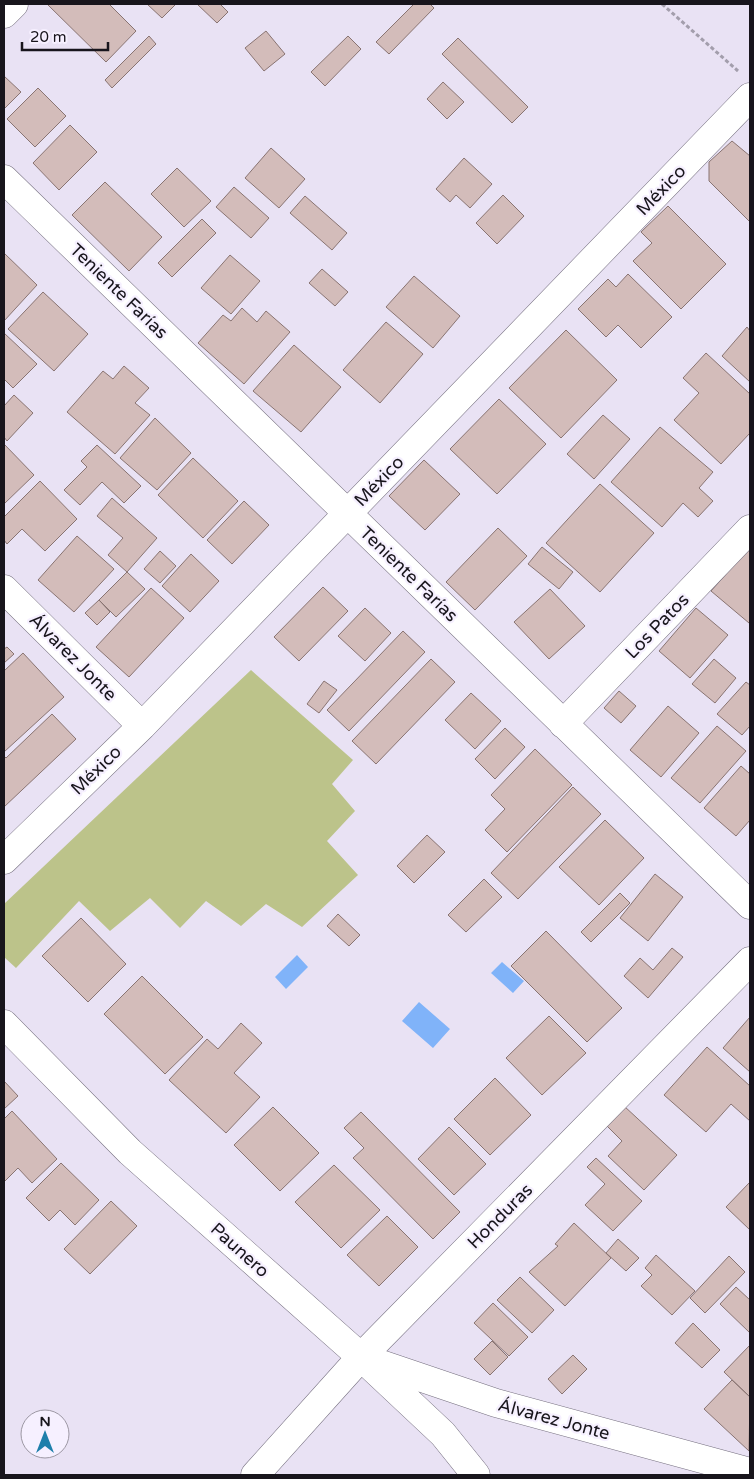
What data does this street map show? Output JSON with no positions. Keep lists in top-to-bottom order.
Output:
{
  "streets": {
    "street": [
      "México",
      "Teniente Farías",
      "Los Patos",
      "Álvarez Jonte",
      "Honduras",
      "Paunero"
    ]
  },
  "crossings": [
    ["México", "Teniente Farías"],
    ["México", "Álvarez Jonte"],
    ["Teniente Farías", "Los Patos"],
    ["Álvarez Jonte", "Honduras"],
    ["Álvarez Jonte", "Paunero"],
    ["Honduras", "Paunero"]
  ],
  "scale_bar": "20 m",
  "north": "top"
}
